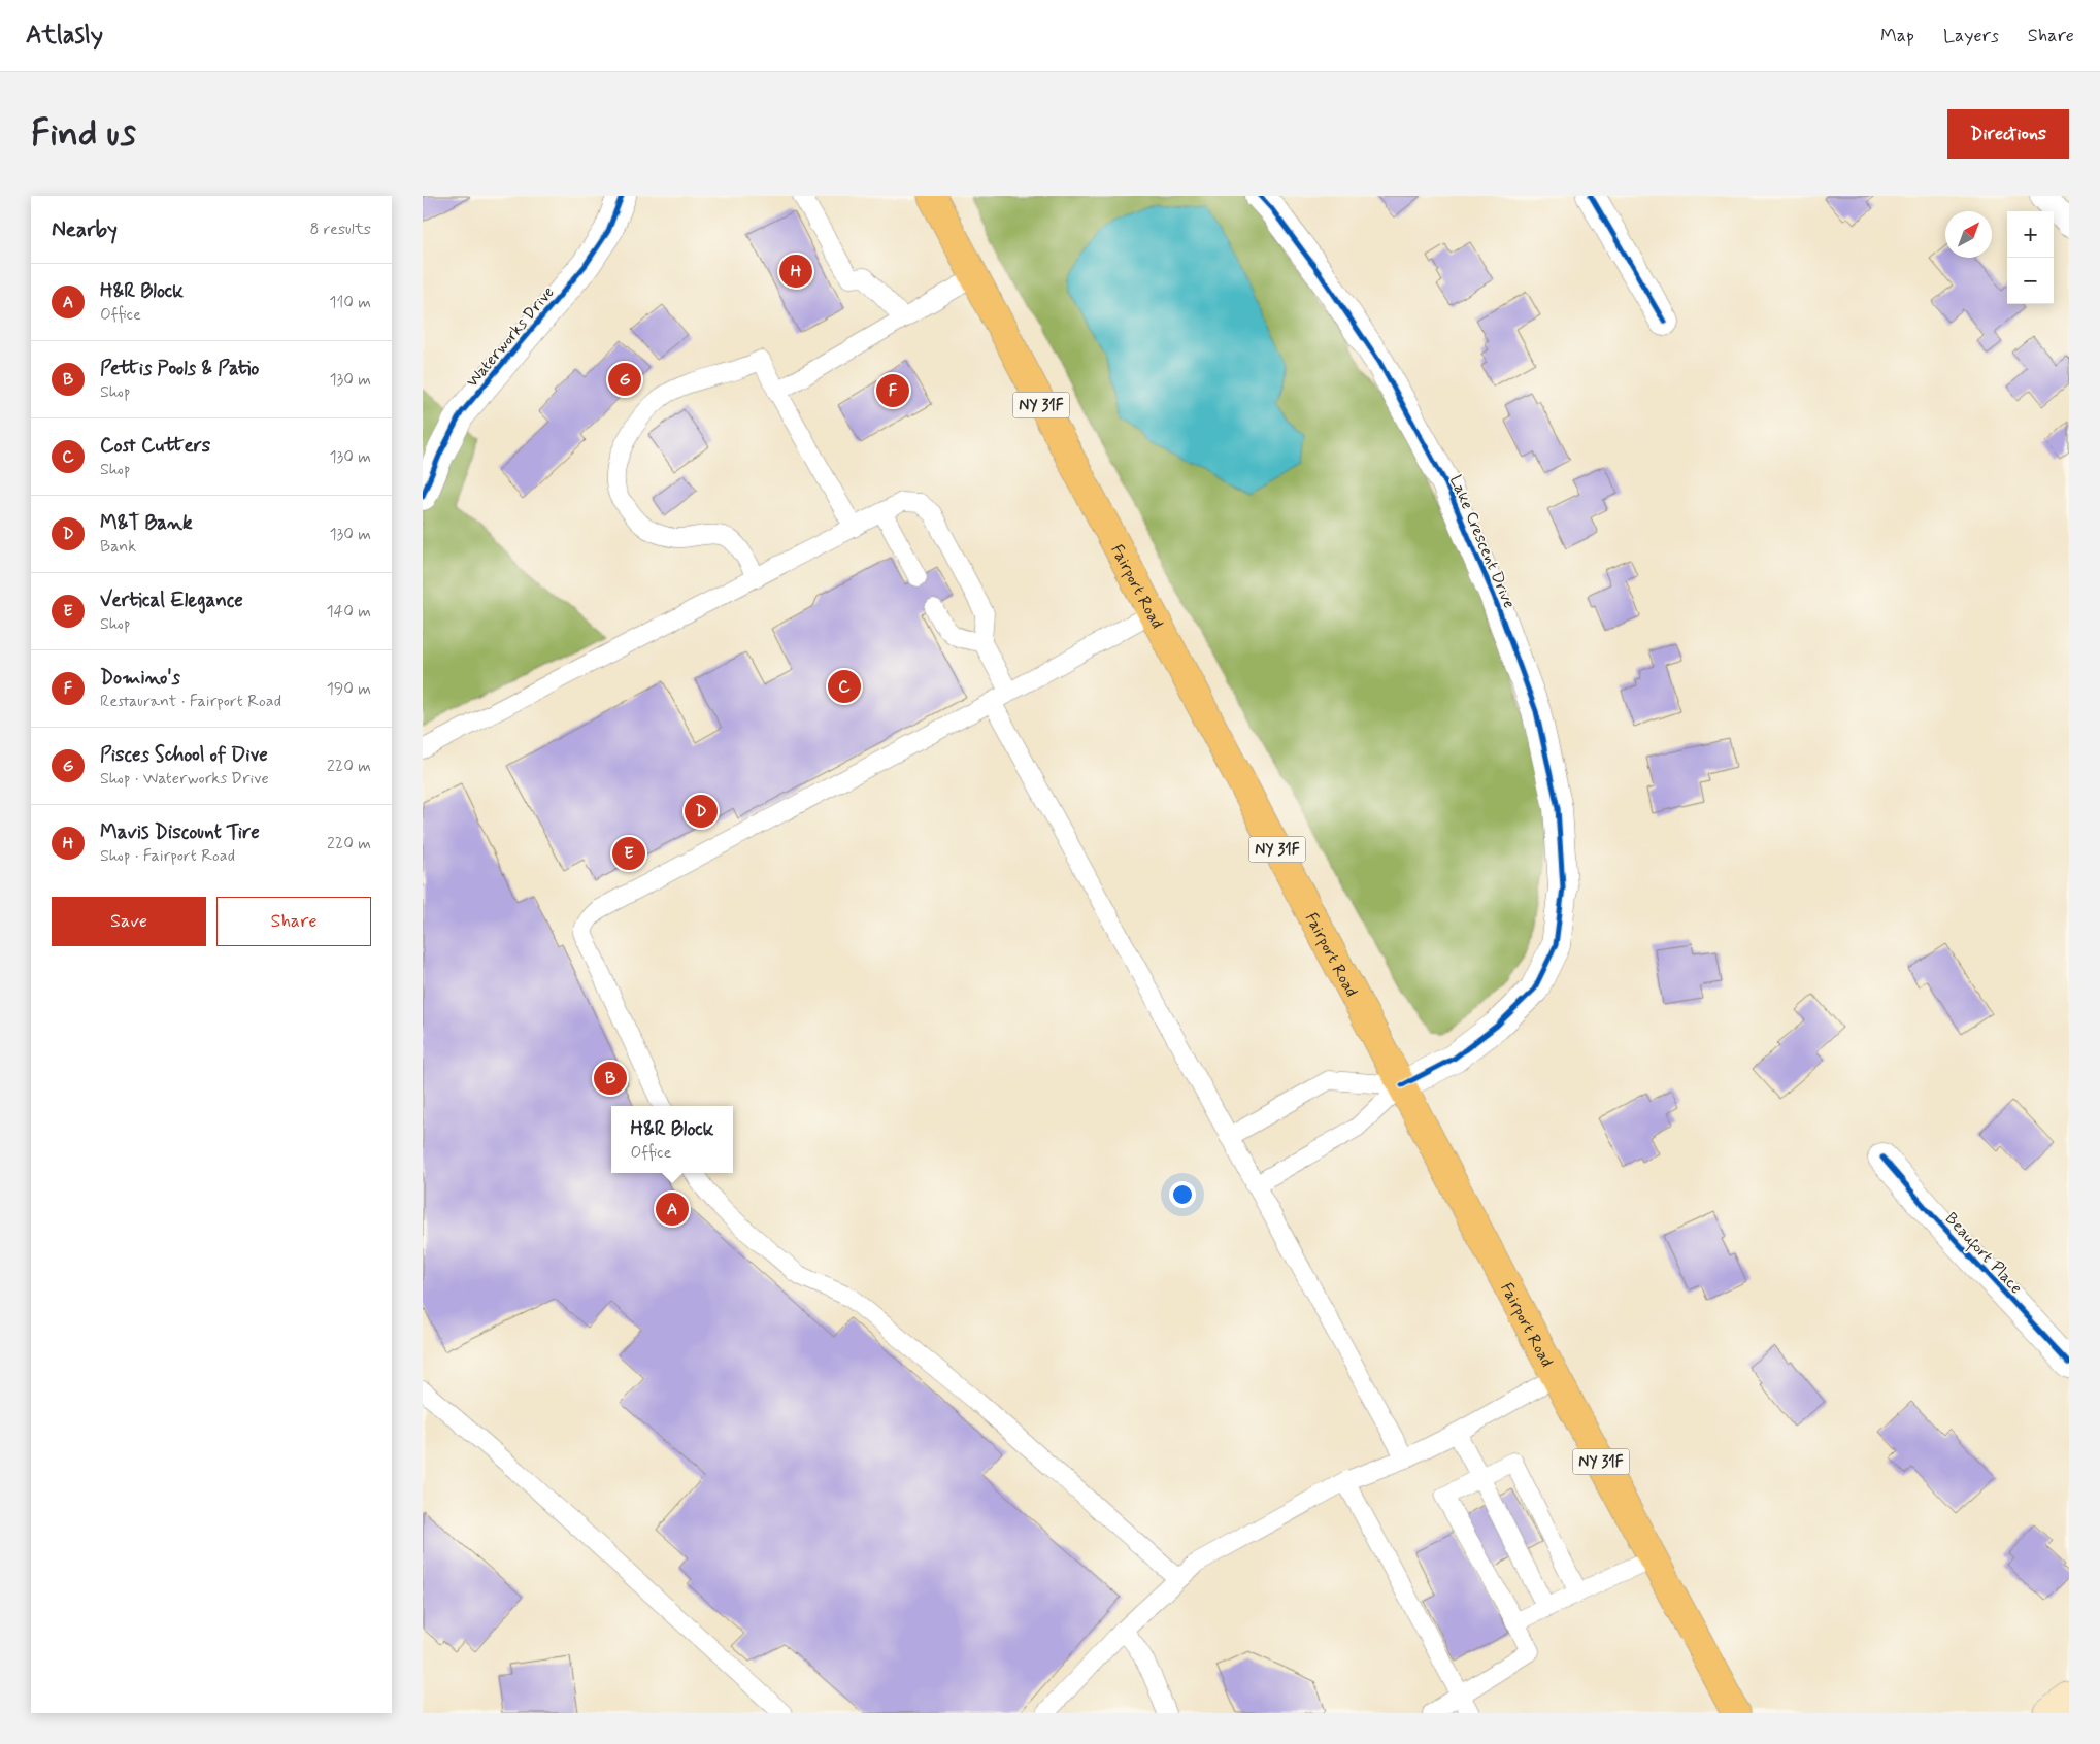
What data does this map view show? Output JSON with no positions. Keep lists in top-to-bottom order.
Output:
{
  "streets": {
    "main road": ["NY 31F", "Fairport Road"],
    "street": ["Waterworks Drive", "Lake Crescent Drive", "Beaufort Place"]
  },
  "crossings": [
    ["Lake Crescent Drive", "Fairport Road"]
  ],
  "north": "top right",
  "page": {
    "header": "Atlasly",
    "nav": ["Map", "Layers", "Share"],
    "buttons": [
      "Directions",
      ["Save", "Share"]
    ],
    "title": "Find us",
    "heading": ["Nearby", "8 results"],
    "map_buttons": ["+", "−"],
    "pins": [
      "H",
      "G",
      "F",
      "C",
      "D",
      "E",
      "B",
      "A"
    ],
    "list": [
      {
        "mark": "A",
        "name": "H&R Block",
        "note": "Office",
        "value": "110 m"
      },
      {
        "mark": "B",
        "name": "Pettis Pools & Patio",
        "note": "Shop",
        "value": "130 m"
      },
      {
        "mark": "C",
        "name": "Cost Cutters",
        "note": "Shop",
        "value": "130 m"
      },
      {
        "mark": "D",
        "name": "M&T Bank",
        "note": "Bank",
        "value": "130 m"
      },
      {
        "mark": "E",
        "name": "Vertical Elegance",
        "note": "Shop",
        "value": "140 m"
      },
      {
        "mark": "F",
        "name": "Domino's",
        "note": "Restaurant · Fairport Road",
        "value": "190 m"
      },
      {
        "mark": "G",
        "name": "Pisces School of Dive",
        "note": "Shop · Waterworks Drive",
        "value": "220 m"
      },
      {
        "mark": "H",
        "name": "Mavis Discount Tire",
        "note": "Shop · Fairport Road",
        "value": "220 m"
      }
    ],
    "popup": ["H&R Block", "Office"]
  }
}
